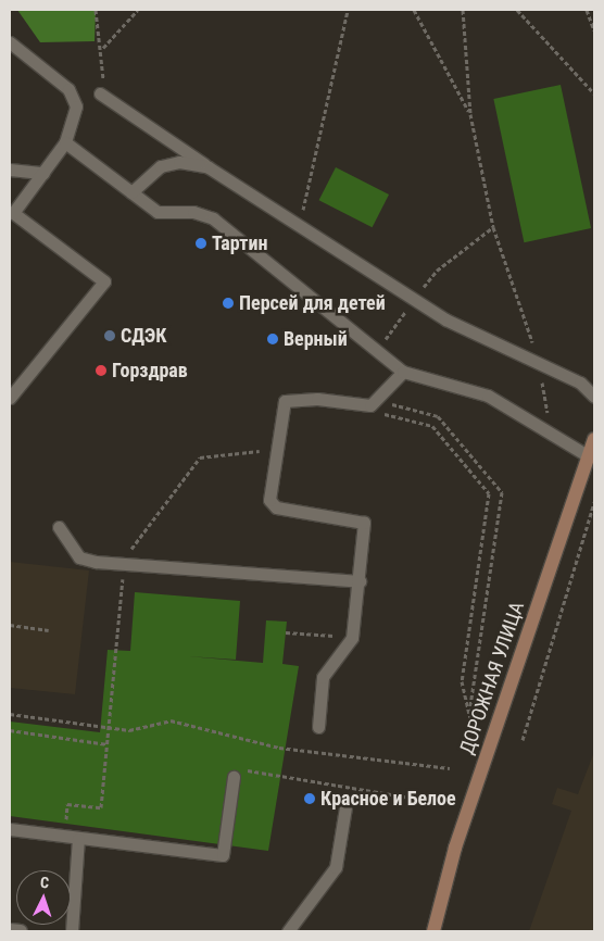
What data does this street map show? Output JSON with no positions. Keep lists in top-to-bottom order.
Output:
{
  "streets": {
    "main road": ["ДОРОЖНАЯ УЛИЦА"]
  },
  "places": [
    "Тартин",
    "Персей для детей",
    "СДЭК",
    "Верный",
    "Горздрав",
    "Красное и Белое"
  ],
  "north": "top"
}
